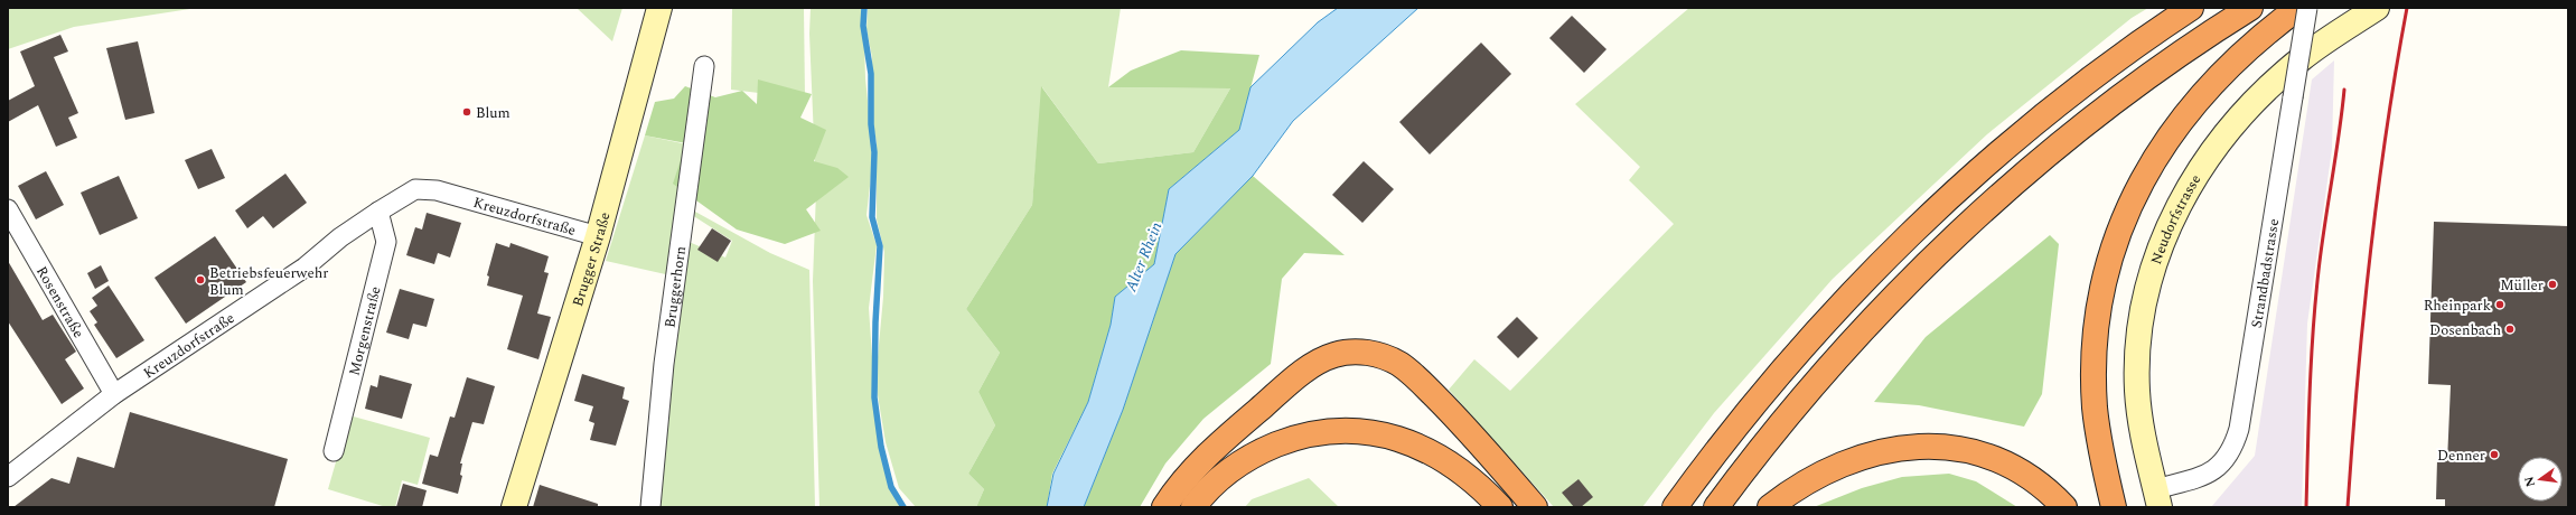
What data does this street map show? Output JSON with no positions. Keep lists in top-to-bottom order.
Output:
{
  "streets": {
    "main road": ["Neudorfstrasse", "Brugger Straße"],
    "street": [
      "Kreuzdorfstraße",
      "Strandbadstrasse",
      "Bruggerhorn",
      "Rosenstraße",
      "Morgenstraße"
    ]
  },
  "crossings": [
    ["Kreuzdorfstraße", "Brugger Straße"],
    ["Kreuzdorfstraße", "Rosenstraße"],
    ["Kreuzdorfstraße", "Morgenstraße"],
    ["Neudorfstrasse", "Strandbadstrasse"]
  ],
  "water": ["Alter Rhein"],
  "places": [
    "Blum",
    "Betriebsfeuerwehr Blum",
    "Müller",
    "Rheinpark",
    "Dosenbach",
    "Denner"
  ],
  "north": "left"
}
